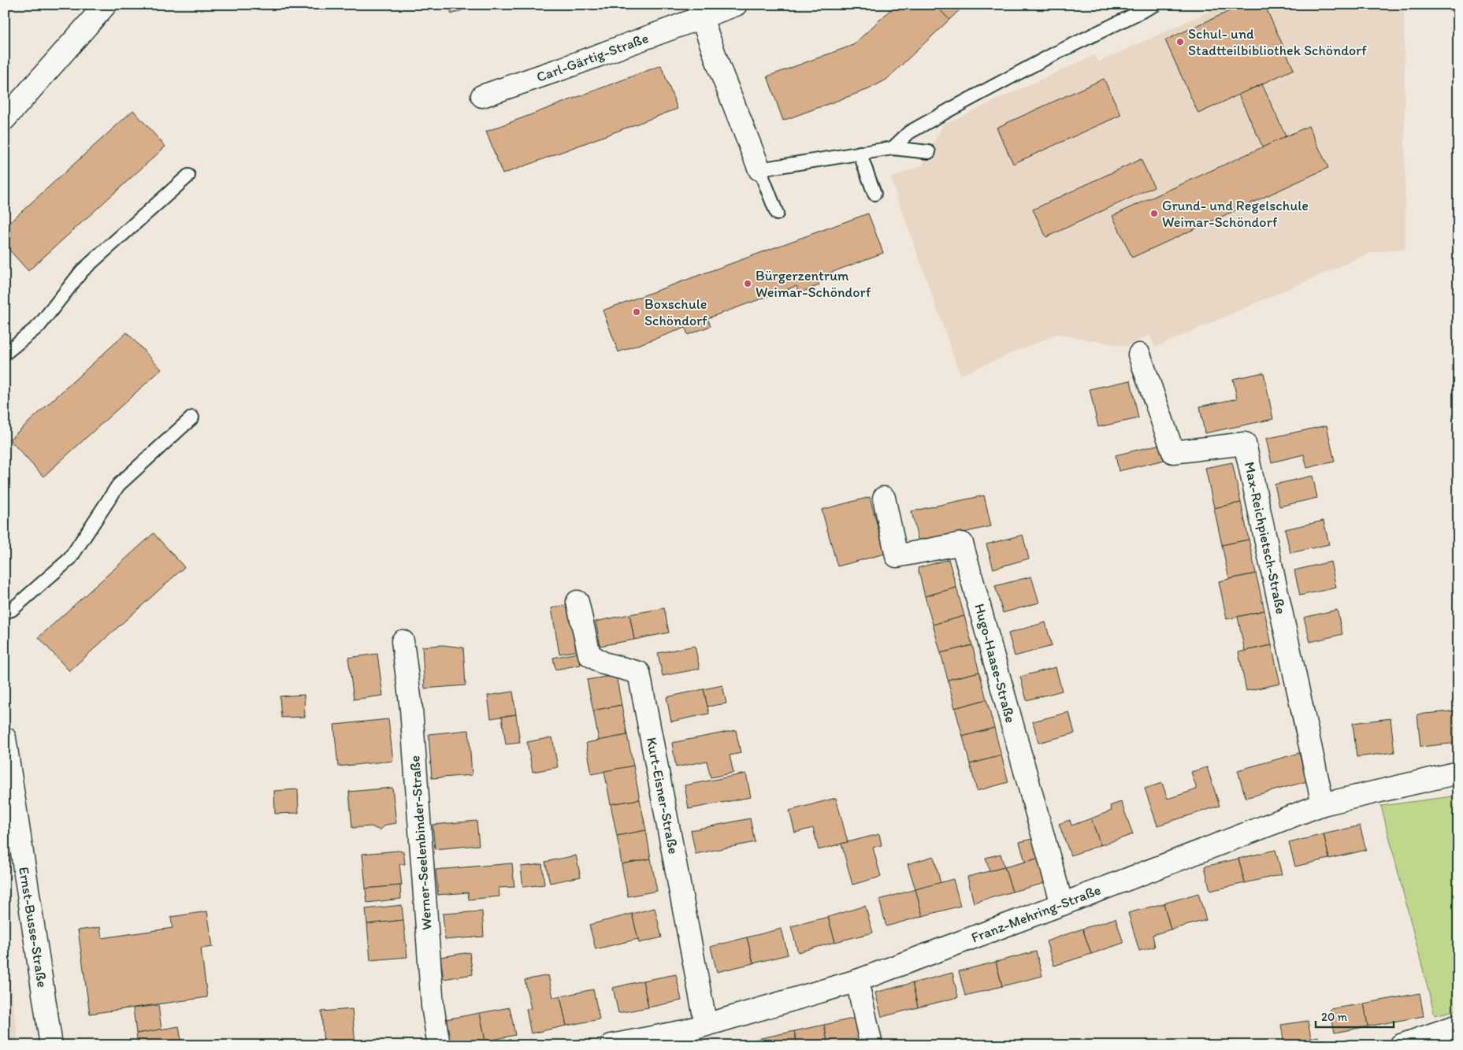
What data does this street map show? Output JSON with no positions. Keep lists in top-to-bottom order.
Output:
{
  "streets": {
    "street": [
      "Carl-Gärtig-Straße",
      "Max-Reichpietsch-Straße",
      "Hugo-Haase-Straße",
      "Kurt-Eisner-Straße",
      "Werner-Seelenbinder-Straße",
      "Franz-Mehring-Straße",
      "Ernst-Busse-Straße"
    ]
  },
  "crossings": [
    ["Max-Reichpietsch-Straße", "Franz-Mehring-Straße"],
    ["Hugo-Haase-Straße", "Franz-Mehring-Straße"],
    ["Kurt-Eisner-Straße", "Franz-Mehring-Straße"]
  ],
  "places": [
    "Schul- und Stadtteilbibliothek Schöndorf",
    "Grund- und Regelschule Weimar-Schöndorf",
    "Bürgerzentrum Weimar-Schöndorf",
    "Boxschule Schöndorf"
  ],
  "scale_bar": "20 m"
}
